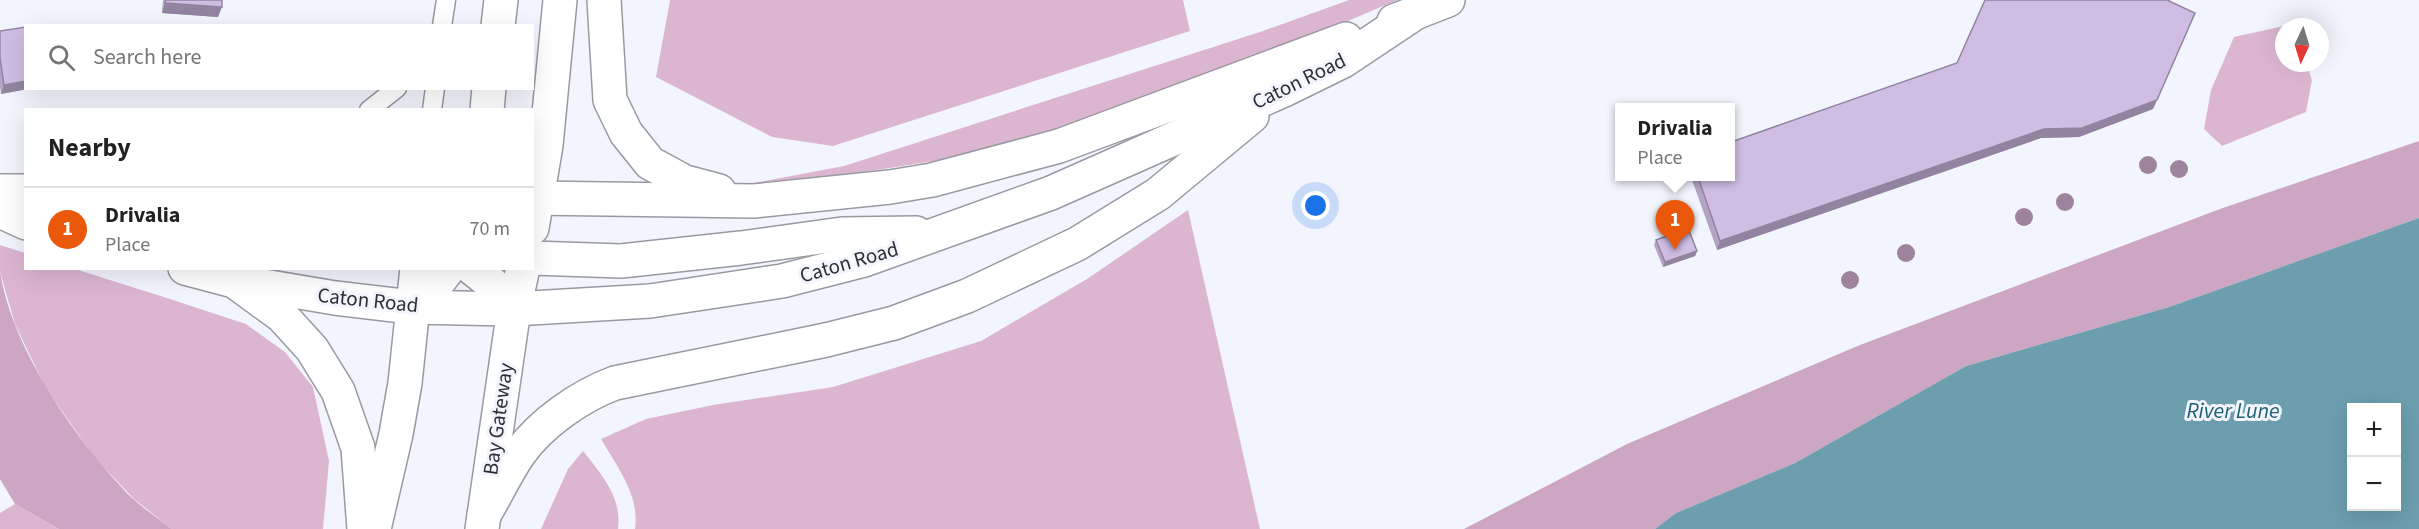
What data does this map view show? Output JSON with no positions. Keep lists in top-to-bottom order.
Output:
{
  "streets": {
    "main road": ["Caton Road", "Bay Gateway"]
  },
  "crossings": [
    ["Caton Road", "Bay Gateway"]
  ],
  "water": ["River Lune"],
  "north": "bottom",
  "page": {
    "search": "Search here",
    "popup": ["Drivalia", "Place"],
    "heading": "Nearby",
    "list": [
      {
        "mark": "1",
        "name": "Drivalia",
        "note": "Place",
        "value": "70 m"
      }
    ],
    "pins": "1",
    "map_buttons": ["+", "−"]
  }
}
